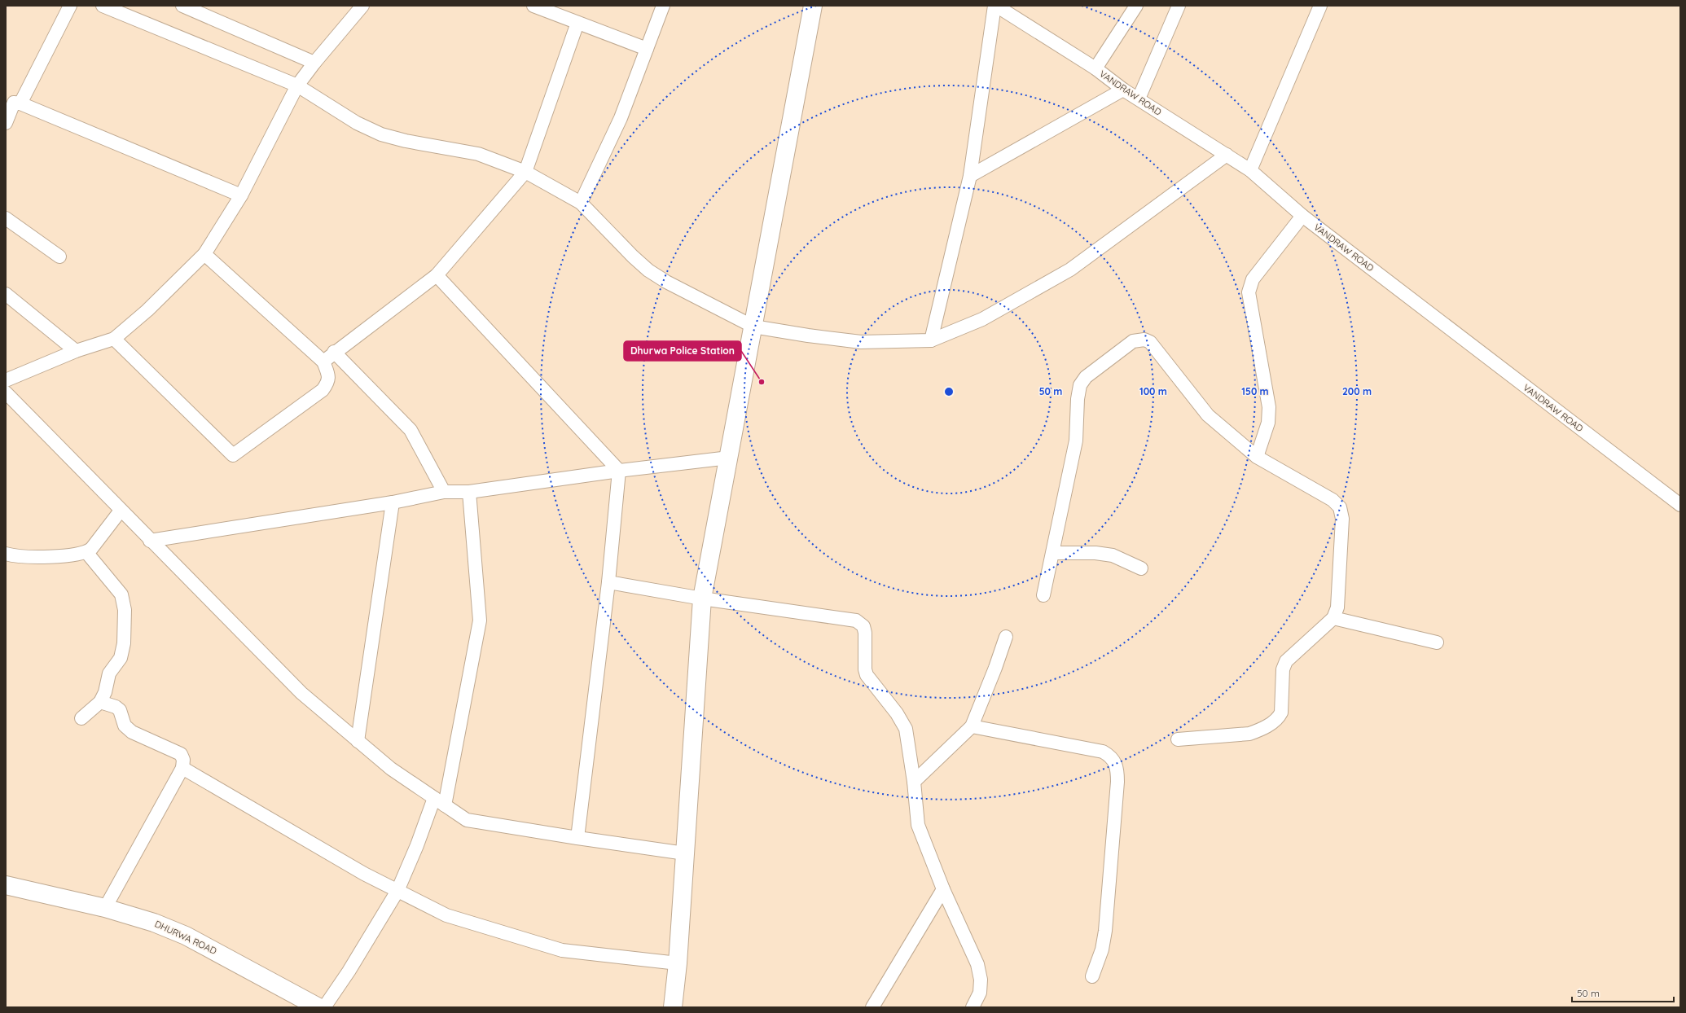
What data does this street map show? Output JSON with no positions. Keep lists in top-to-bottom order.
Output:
{
  "streets": {
    "street": ["VANDRAW ROAD", "DHURWA ROAD"]
  },
  "places": ["Dhurwa Police Station"],
  "scale_bar": "50 m",
  "rings": [
    "50 m",
    "100 m",
    "150 m",
    "200 m"
  ]
}
